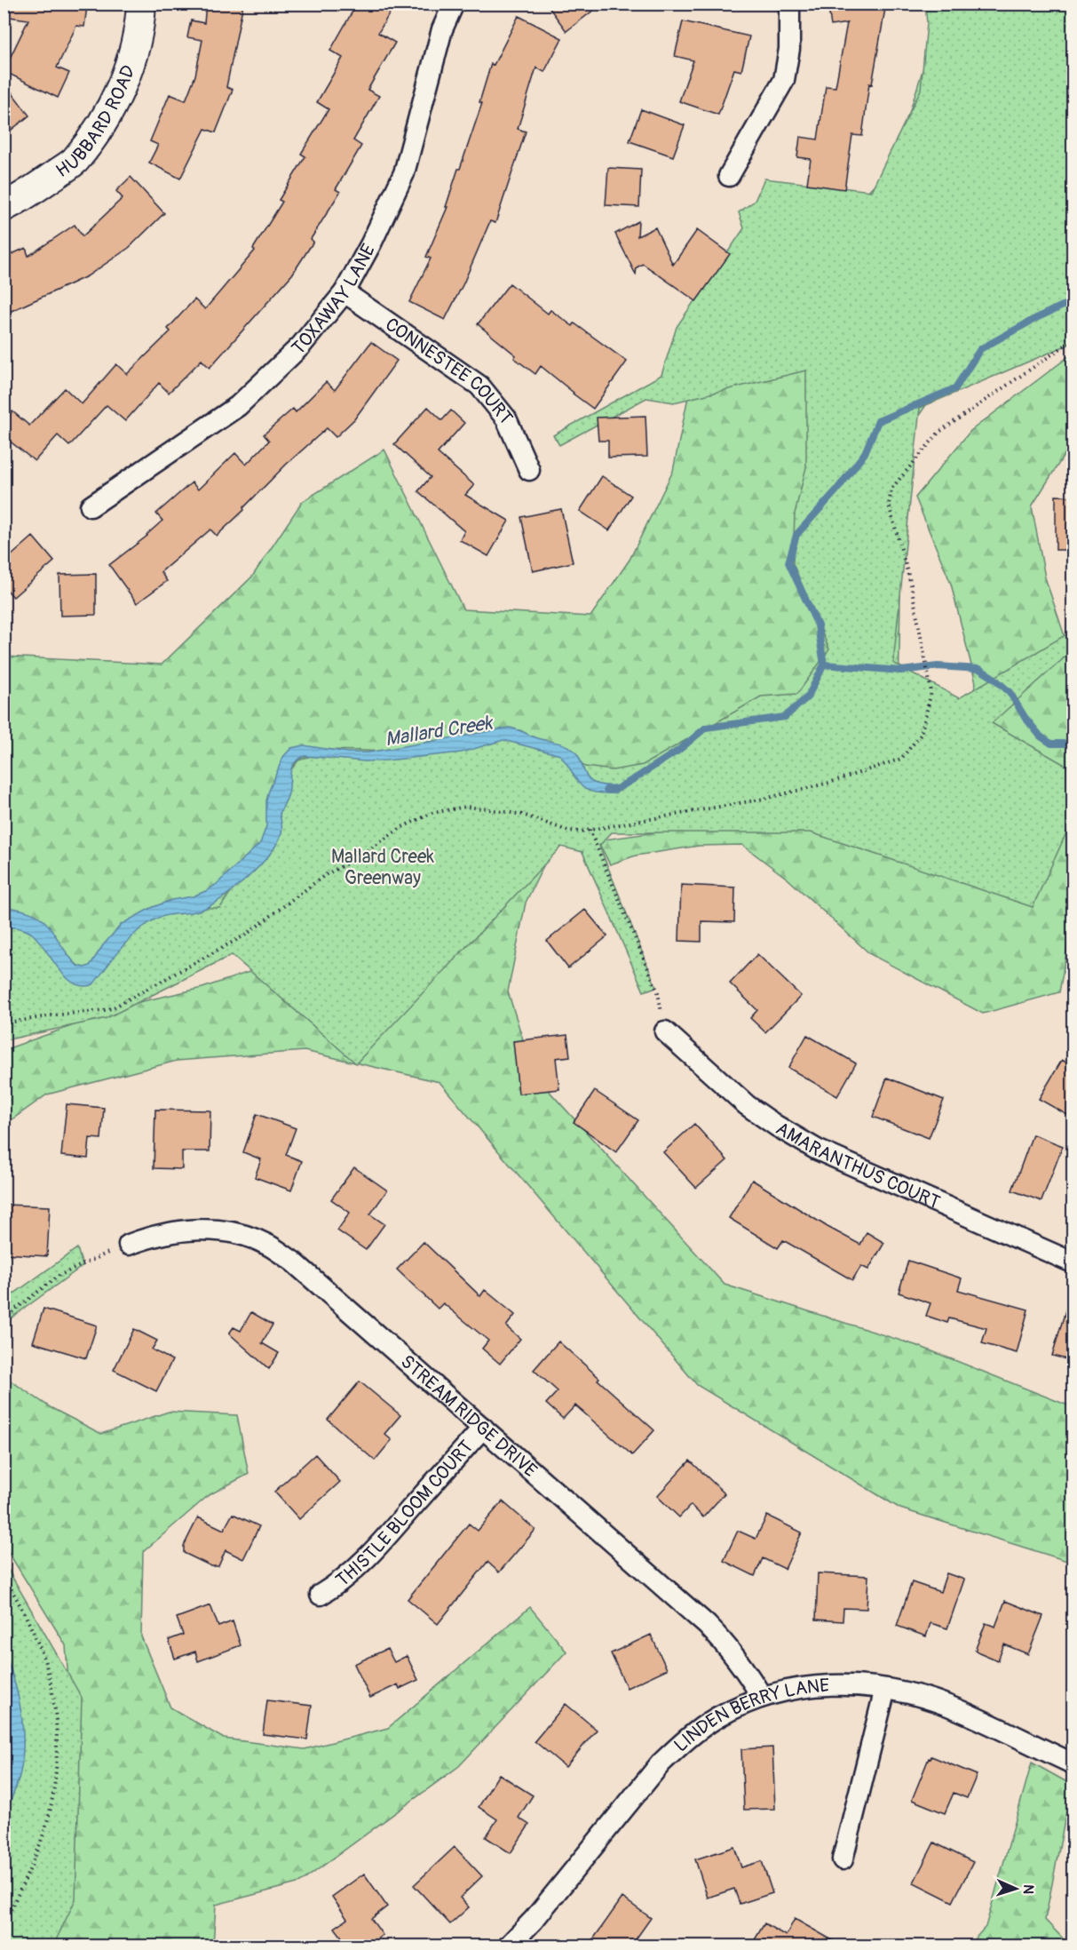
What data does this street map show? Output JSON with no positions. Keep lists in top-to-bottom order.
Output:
{
  "streets": {
    "main road": ["HUBBARD ROAD"],
    "street": [
      "TOXAWAY LANE",
      "CONNESTEE COURT",
      "AMARANTHUS COURT",
      "STREAM RIDGE DRIVE",
      "THISTLE BLOOM COURT",
      "LINDEN BERRY LANE"
    ]
  },
  "crossings": [
    ["TOXAWAY LANE", "CONNESTEE COURT"],
    ["STREAM RIDGE DRIVE", "THISTLE BLOOM COURT"],
    ["STREAM RIDGE DRIVE", "LINDEN BERRY LANE"]
  ],
  "water": ["Mallard Creek"],
  "parks": ["Mallard Creek Greenway"],
  "north": "right"
}
